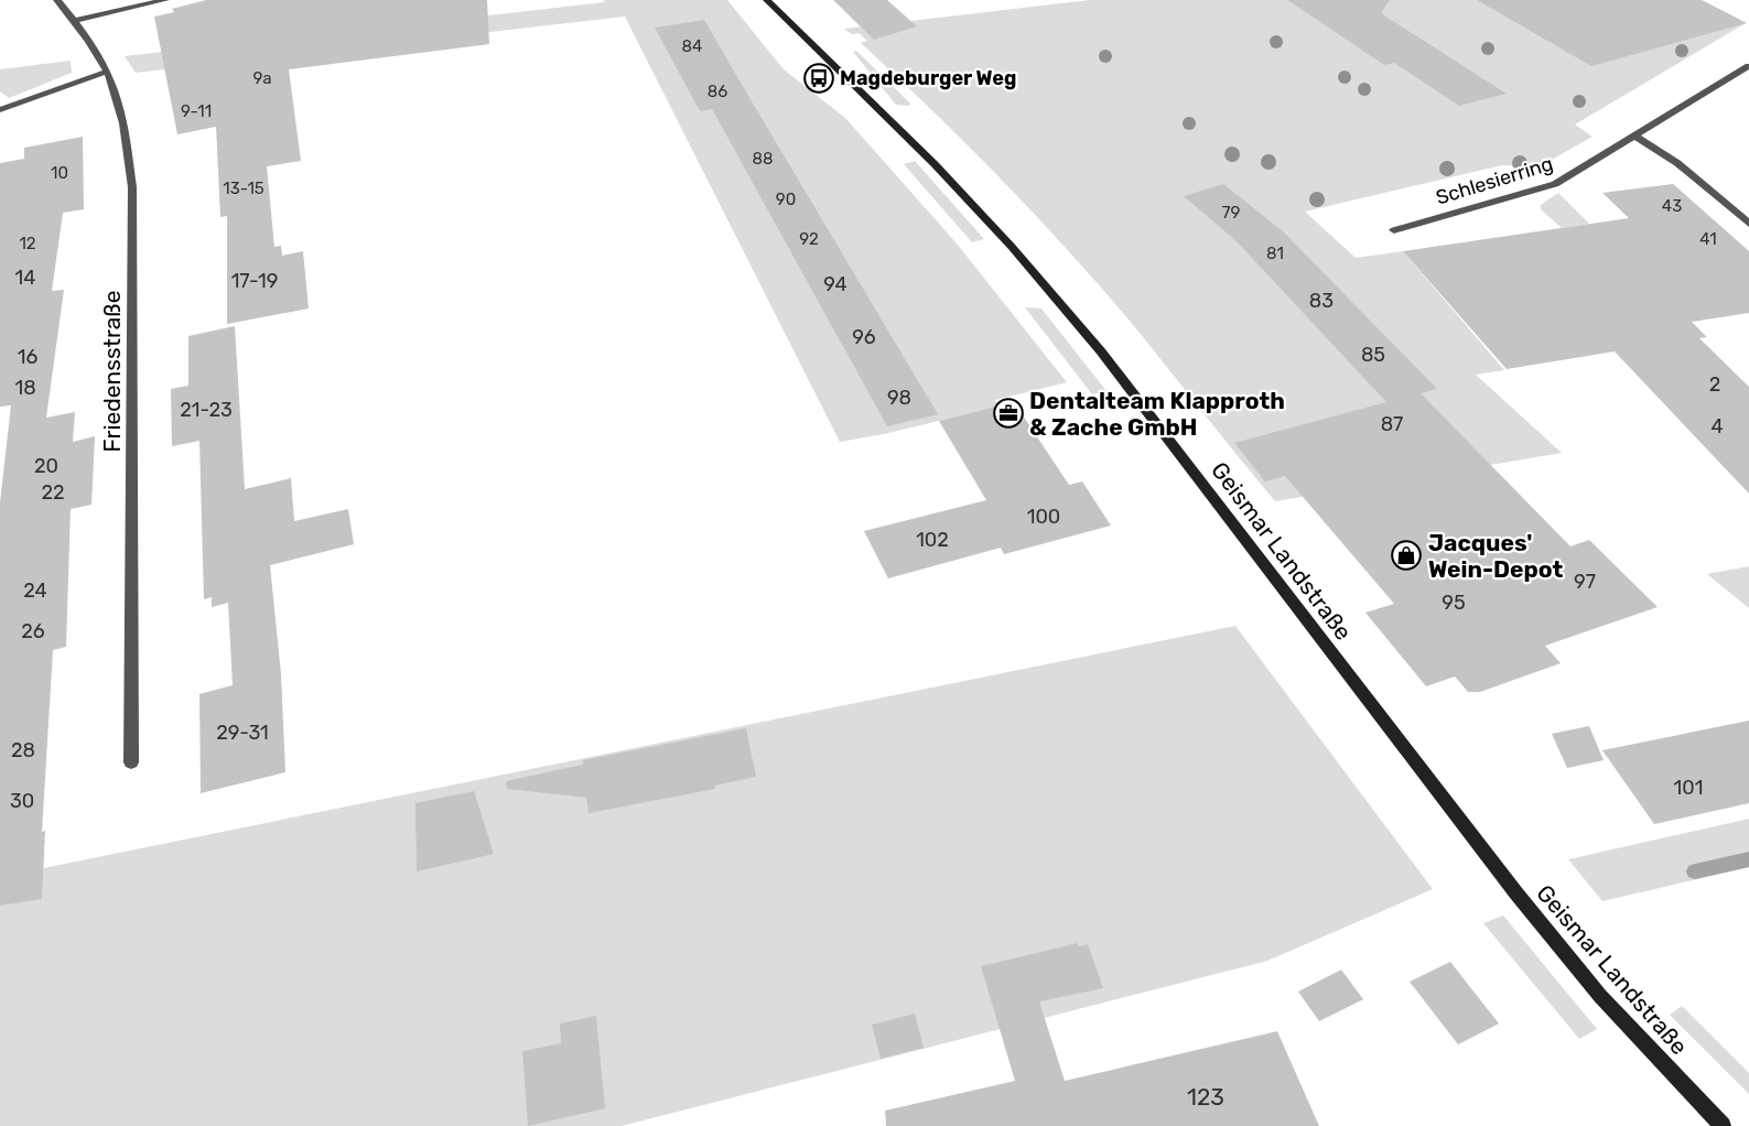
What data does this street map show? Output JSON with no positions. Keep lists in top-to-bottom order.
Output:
{
  "streets": {
    "main road": ["Geismar Landstraße"],
    "street": ["Schlesierring", "Friedensstraße"]
  },
  "places": {
    "bus stop": ["Magdeburger Weg"],
    "office": ["Dentalteam Klapproth & Zache GmbH"],
    "shop": ["Jacques' Wein-Depot"]
  },
  "house_numbers": [
    "84",
    "9a",
    "86",
    "9-11",
    "88",
    "10",
    "13-15",
    "90",
    "43",
    "79",
    "92",
    "41",
    "12",
    "81",
    "14",
    "17-19",
    "94",
    "83",
    "96",
    "85",
    "16",
    "2",
    "18",
    "98",
    "21-23",
    "87",
    "4",
    "20",
    "22",
    "100",
    "102",
    "97",
    "24",
    "95",
    "26",
    "29-31",
    "28",
    "101",
    "30",
    "123"
  ]
}
